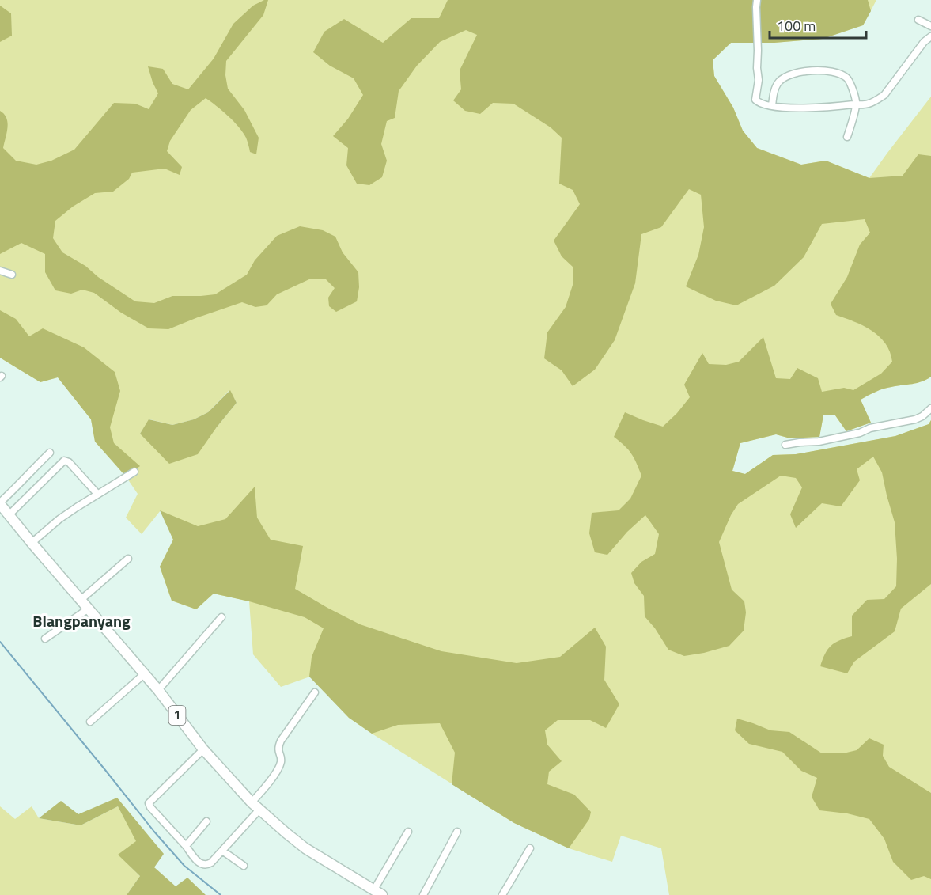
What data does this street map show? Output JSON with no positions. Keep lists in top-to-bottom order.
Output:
{
  "streets": {
    "highway": ["1"]
  },
  "districts": ["Blangpanyang"],
  "scale_bar": "100 m"
}
